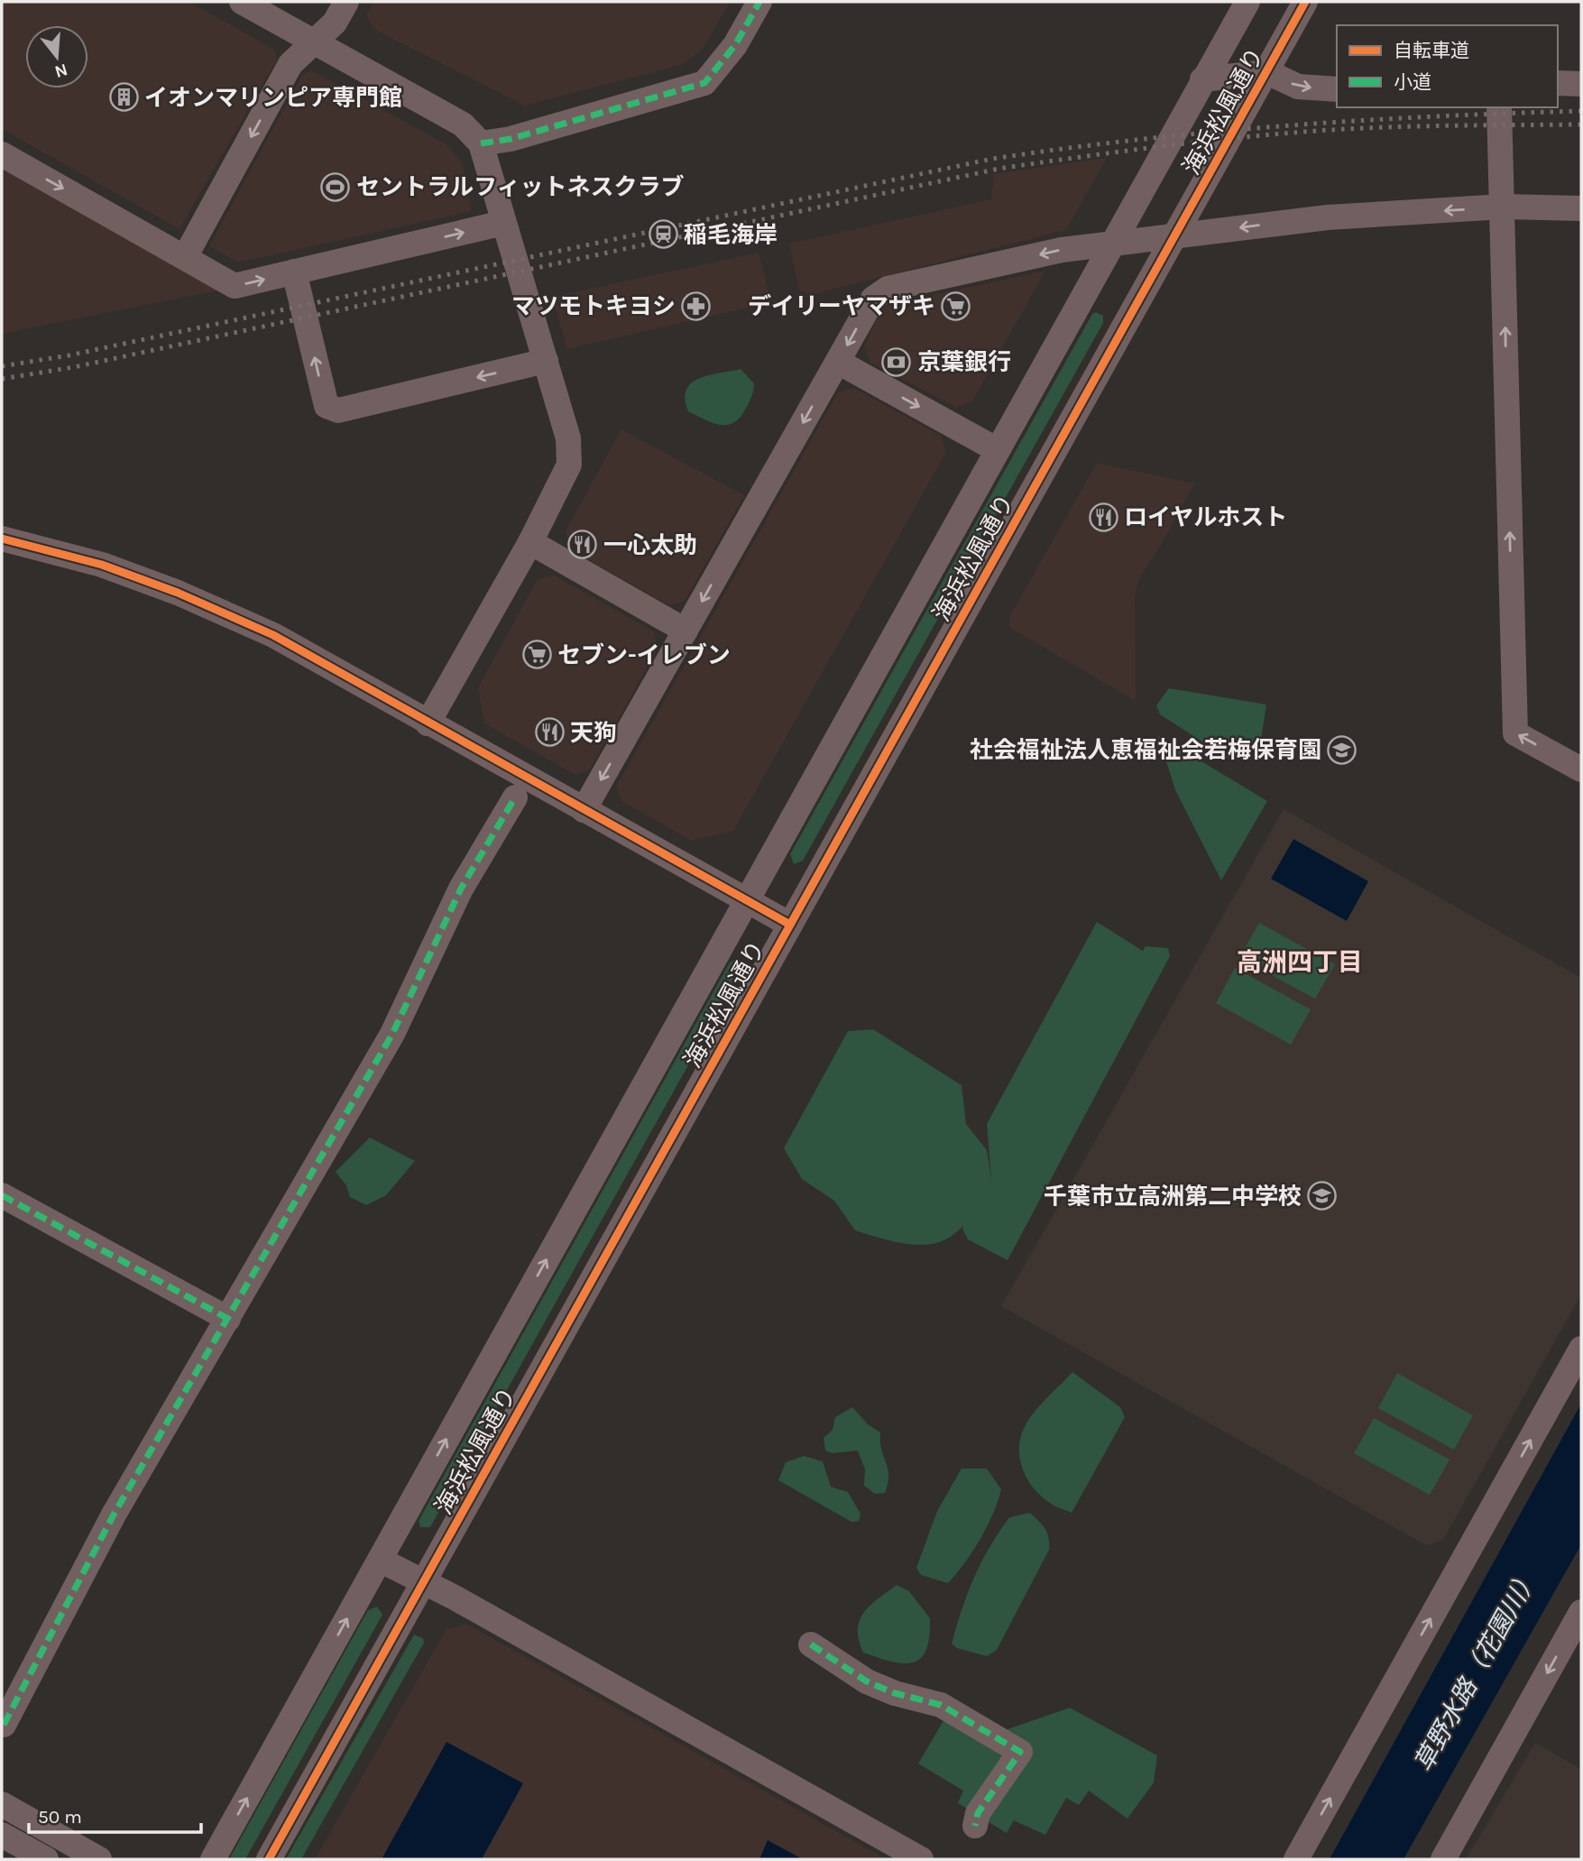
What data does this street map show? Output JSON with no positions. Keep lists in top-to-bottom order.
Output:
{
  "streets": {
    "street": ["海浜松風通り"]
  },
  "districts": ["高洲四丁目"],
  "water": ["草野水路（花園川）"],
  "places": {
    "building": ["イオンマリンピア専門館"],
    "sports": ["セントラルフィットネスクラブ"],
    "station": ["稲毛海岸"],
    "pharmacy": ["マツモトキヨシ"],
    "supermarket": ["デイリーヤマザキ", "セブン-イレブン"],
    "bank": ["京葉銀行"],
    "restaurant": ["ロイヤルホスト", "一心太助", "天狗"],
    "school or university": ["社会福祉法人恵福祉会若梅保育園", "千葉市立高洲第二中学校"]
  },
  "legend": ["自転車道", "小道"],
  "scale_bar": "50 m",
  "north": "bottom"
}
